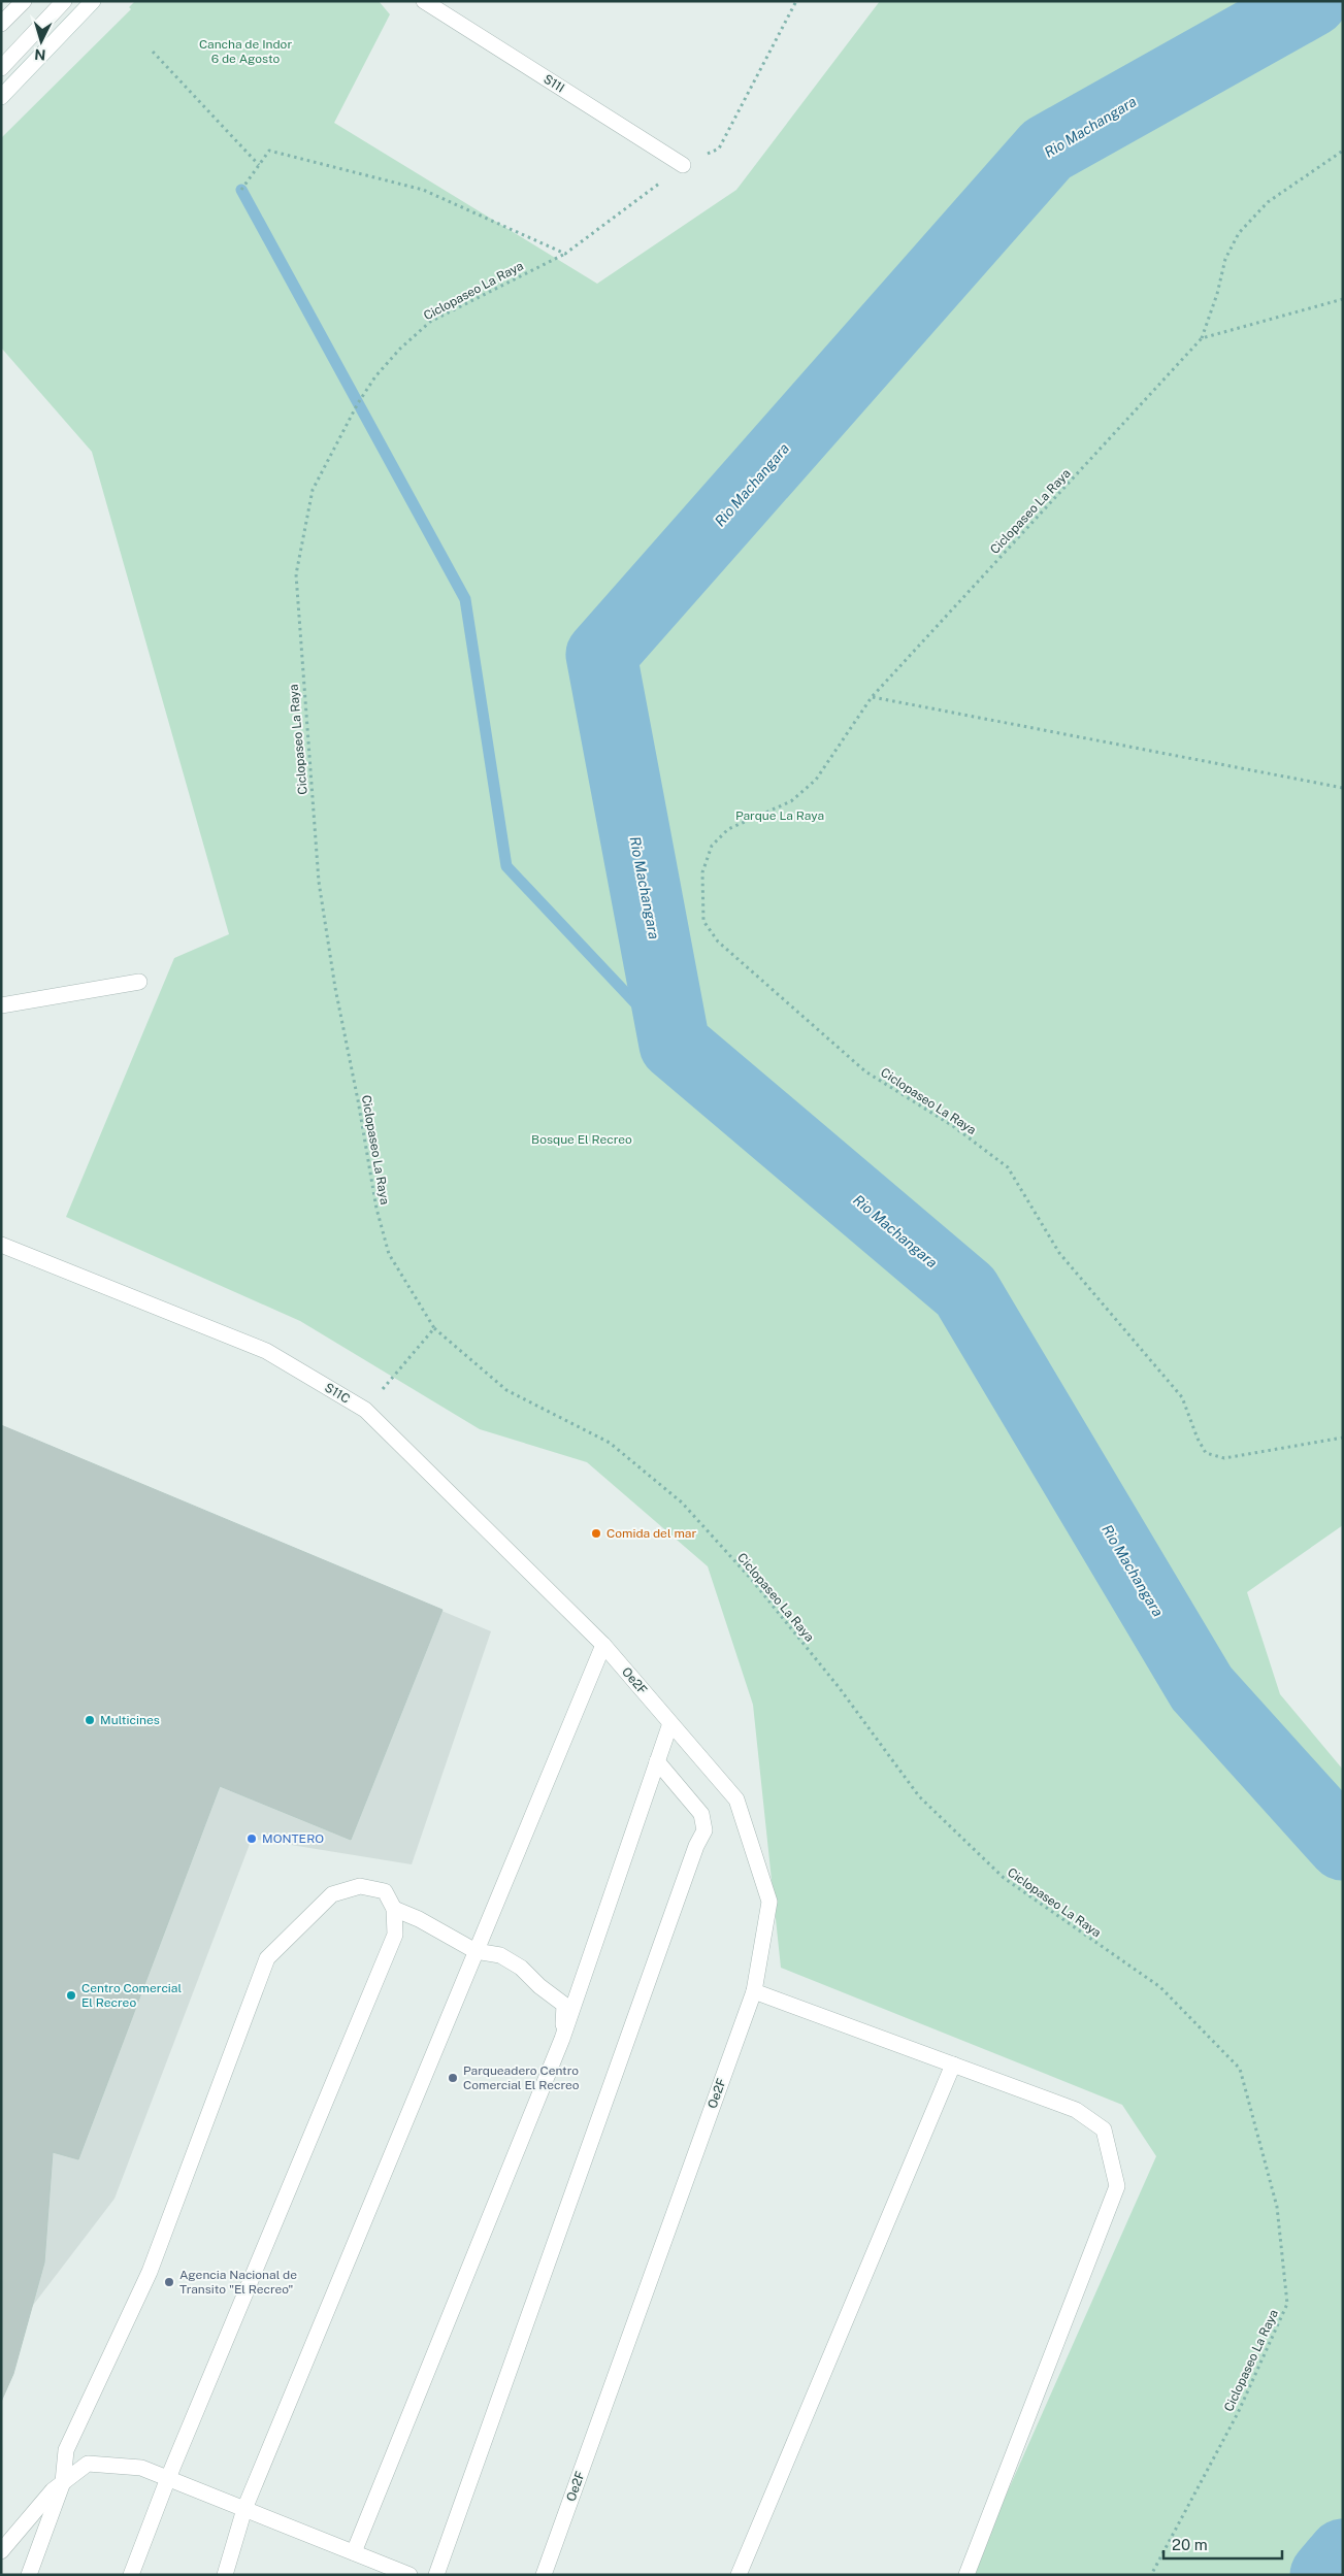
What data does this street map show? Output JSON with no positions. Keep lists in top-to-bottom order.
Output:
{
  "streets": {
    "street": ["S11I", "S11C", "Oe2F"],
    "path": ["Ciclopaseo La Raya"]
  },
  "crossings": [
    ["S11I", "Ciclopaseo La Raya"],
    ["S11C", "Oe2F"]
  ],
  "water": ["Rio Machangara"],
  "parks": ["Cancha de Indor 6 de Agosto", "Parque La Raya", "Bosque El Recreo"],
  "places": [
    "Comida del mar",
    "Multicines",
    "MONTERO",
    "Centro Comercial El Recreo",
    "Parqueadero Centro Comercial El Recreo",
    "Agencia Nacional de Transito \"El Recreo\""
  ],
  "scale_bar": "20 m",
  "north": "bottom"
}
